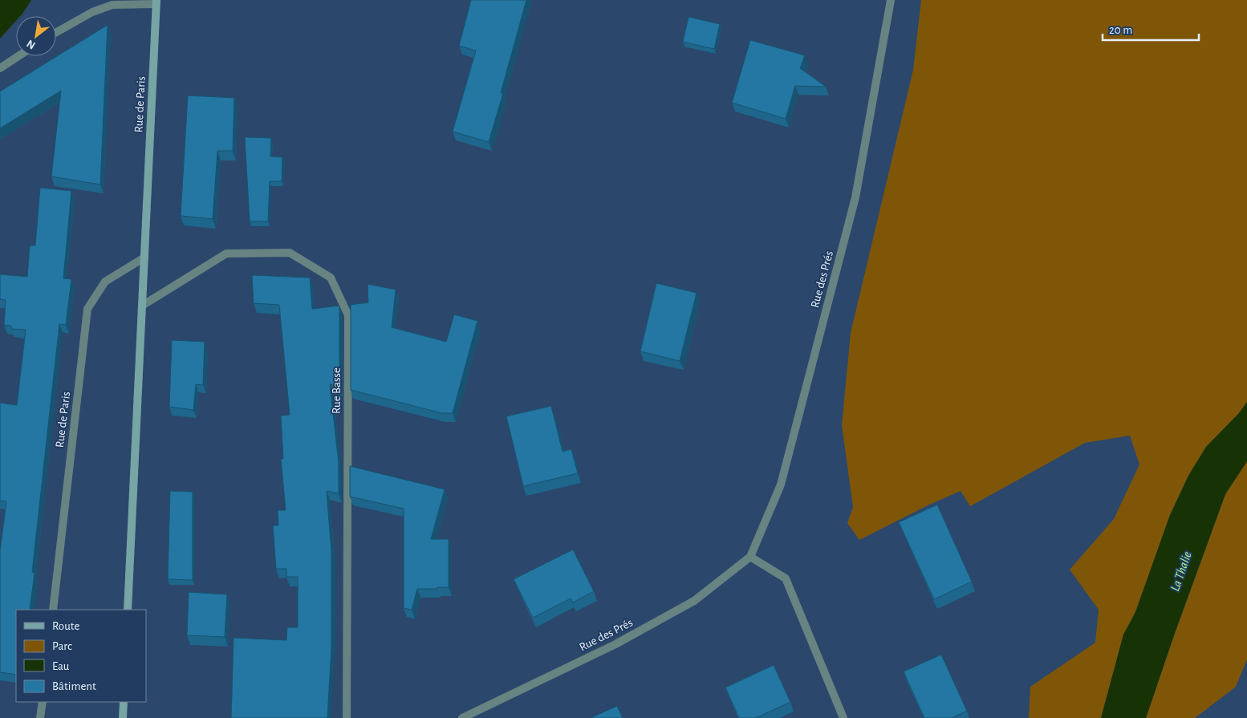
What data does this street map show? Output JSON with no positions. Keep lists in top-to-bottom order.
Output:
{
  "streets": {
    "main road": ["Rue de Paris"],
    "street": ["Rue des Prés", "Rue Basse"]
  },
  "crossings": [
    ["Rue de Paris", "Rue Basse"]
  ],
  "water": ["La Thalie"],
  "legend": [
    "Route",
    "Parc",
    "Eau",
    "Bâtiment"
  ],
  "scale_bar": "20 m",
  "north": "bottom left"
}
